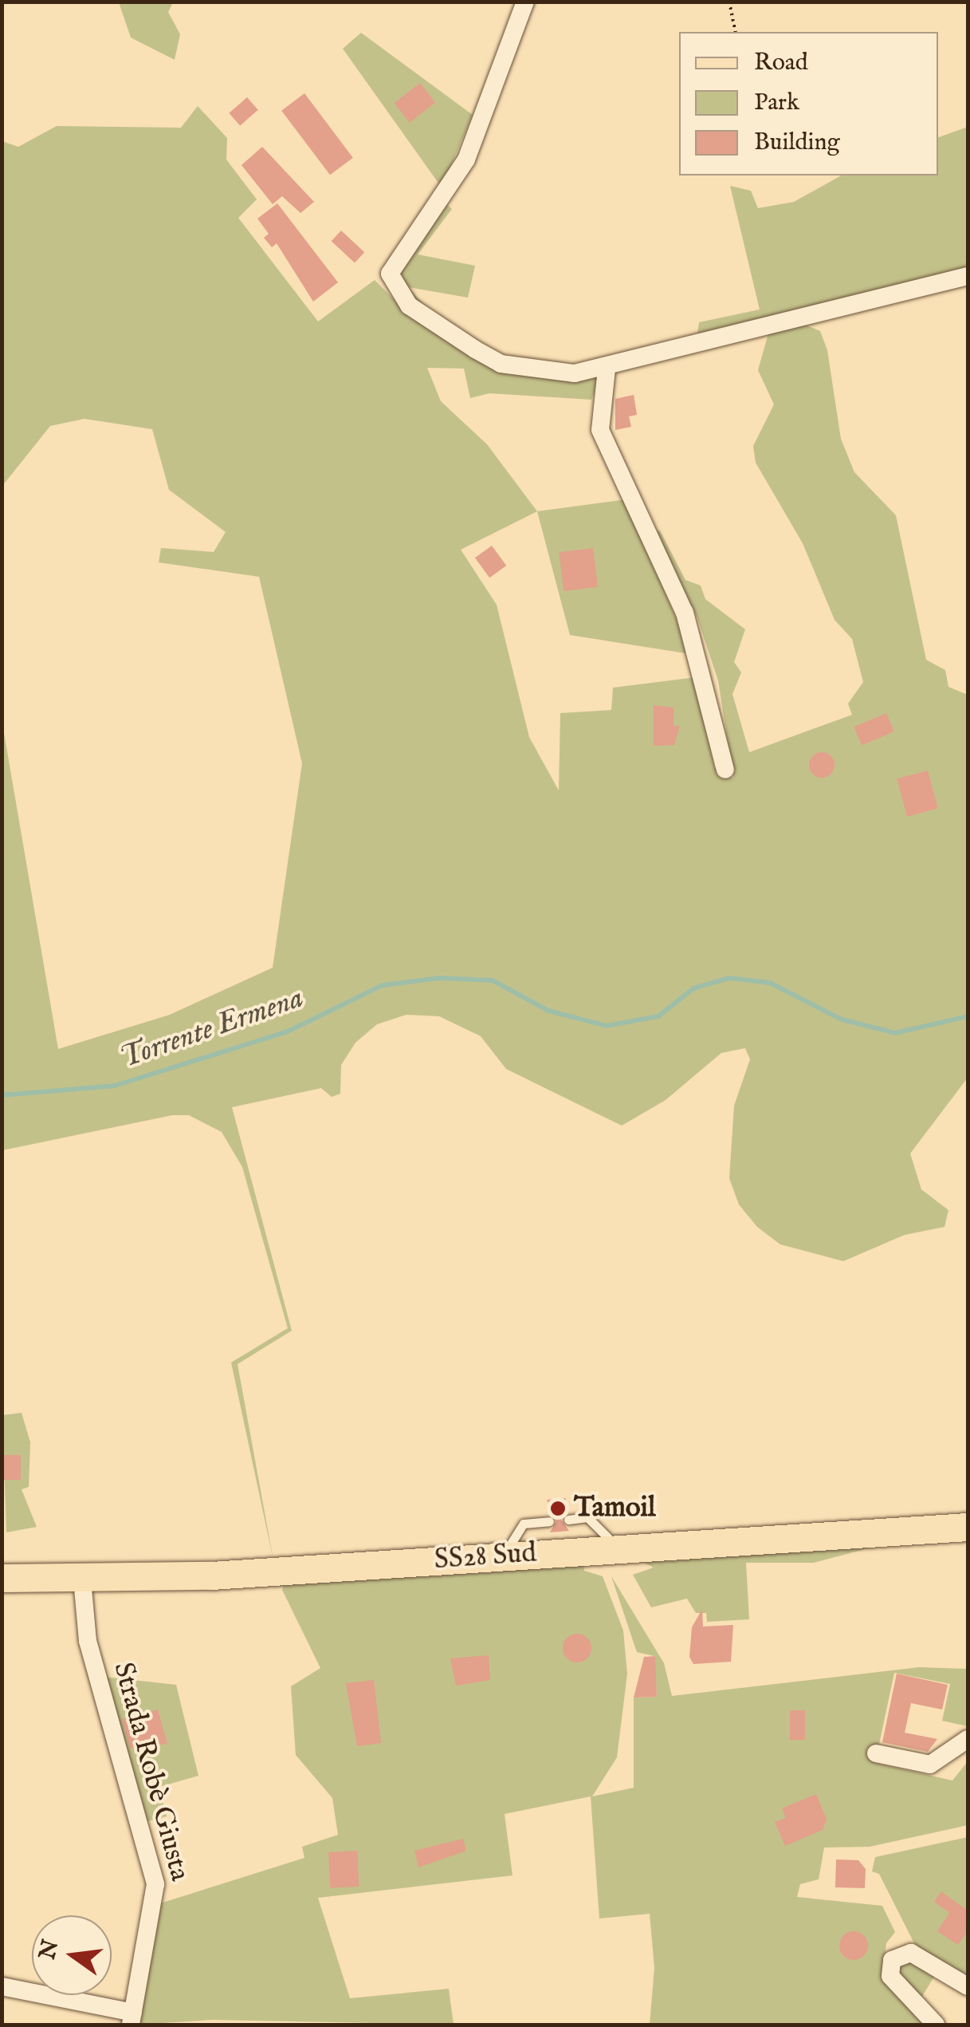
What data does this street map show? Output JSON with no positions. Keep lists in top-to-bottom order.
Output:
{
  "streets": {
    "main road": ["SS28 Sud"],
    "street": ["Strada Robè Giusta"]
  },
  "crossings": [
    ["SS28 Sud", "Strada Robè Giusta"]
  ],
  "water": ["Torrente Ermena"],
  "places": ["Tamoil"],
  "legend": ["Road", "Park", "Building"],
  "north": "left"
}
